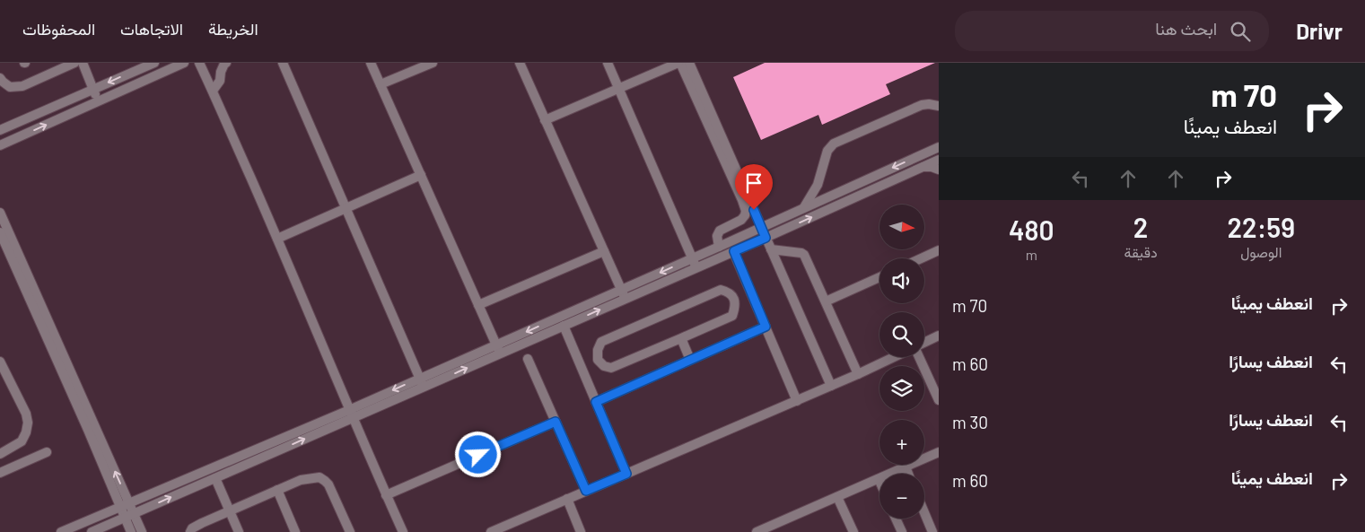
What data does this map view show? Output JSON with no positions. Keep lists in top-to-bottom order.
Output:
{
  "north": "right",
  "page": {
    "header": "Drivr",
    "search": "ابحث هنا",
    "nav": ["الخريطة", "الاتجاهات", "المحفوظات"],
    "turn": ["70 m", "انعطف يمينًا"],
    "eta": [
      "22:59",
      "الوصول",
      "2",
      "دقيقة",
      "480",
      "m"
    ],
    "map_buttons": ["+", "−"],
    "list": [
      {
        "name": "انعطف يمينًا",
        "value": "70 m"
      },
      {
        "name": "انعطف يسارًا",
        "value": "60 m"
      },
      {
        "name": "انعطف يسارًا",
        "value": "30 m"
      },
      {
        "name": "انعطف يمينًا",
        "value": "60 m"
      }
    ]
  }
}
